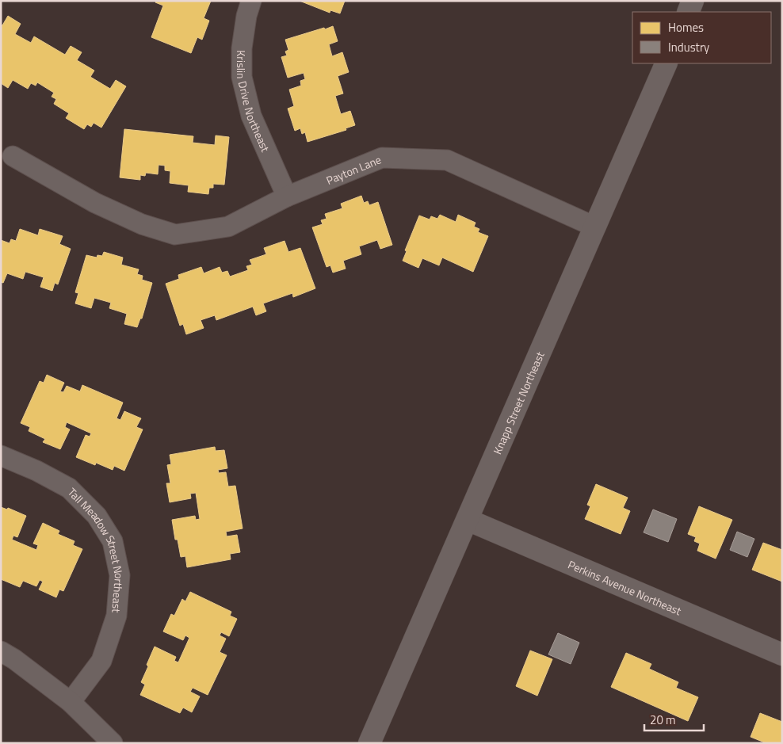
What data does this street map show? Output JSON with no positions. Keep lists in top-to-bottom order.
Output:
{
  "streets": {
    "main road": ["Knapp Street Northeast", "Perkins Avenue Northeast"],
    "street": ["Krislin Drive Northeast", "Payton Lane", "Tall Meadow Street Northeast"]
  },
  "crossings": [
    ["Krislin Drive Northeast", "Payton Lane"],
    ["Payton Lane", "Knapp Street Northeast"],
    ["Knapp Street Northeast", "Perkins Avenue Northeast"]
  ],
  "legend": ["Homes", "Industry"],
  "scale_bar": "20 m"
}
